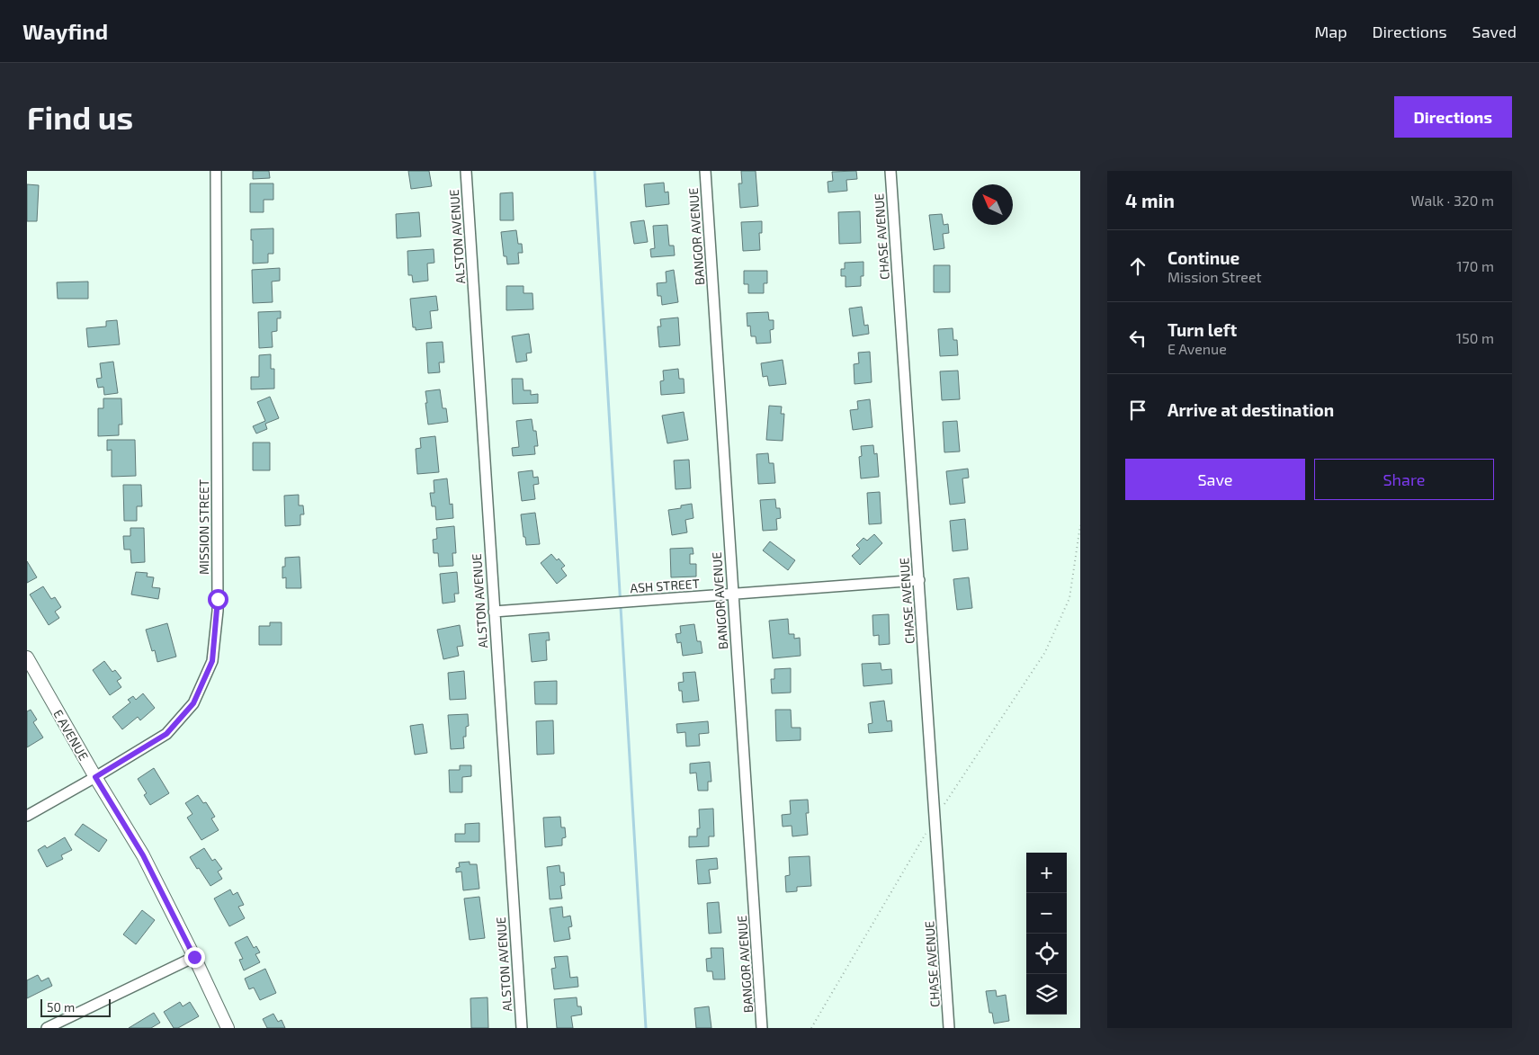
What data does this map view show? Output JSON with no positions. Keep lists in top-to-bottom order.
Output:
{
  "streets": {
    "street": [
      "ALSTON AVENUE",
      "BANGOR AVENUE",
      "CHASE AVENUE",
      "MISSION STREET",
      "ASH STREET",
      "E AVENUE"
    ]
  },
  "crossings": [
    ["ALSTON AVENUE", "ASH STREET"],
    ["BANGOR AVENUE", "ASH STREET"],
    ["CHASE AVENUE", "ASH STREET"],
    ["MISSION STREET", "E AVENUE"]
  ],
  "scale_bar": "50 m",
  "north": "top left",
  "page": {
    "header": "Wayfind",
    "nav": ["Map", "Directions", "Saved"],
    "buttons": [
      "Directions",
      ["Save", "Share"]
    ],
    "title": "Find us",
    "heading": ["4 min", "Walk · 320 m"],
    "list": [
      ["Continue", "Mission Street", "170 m"],
      ["Turn left", "E Avenue", "150 m"],
      "Arrive at destination"
    ],
    "map_buttons": ["+", "−"],
    "scale": "50 m"
  }
}
